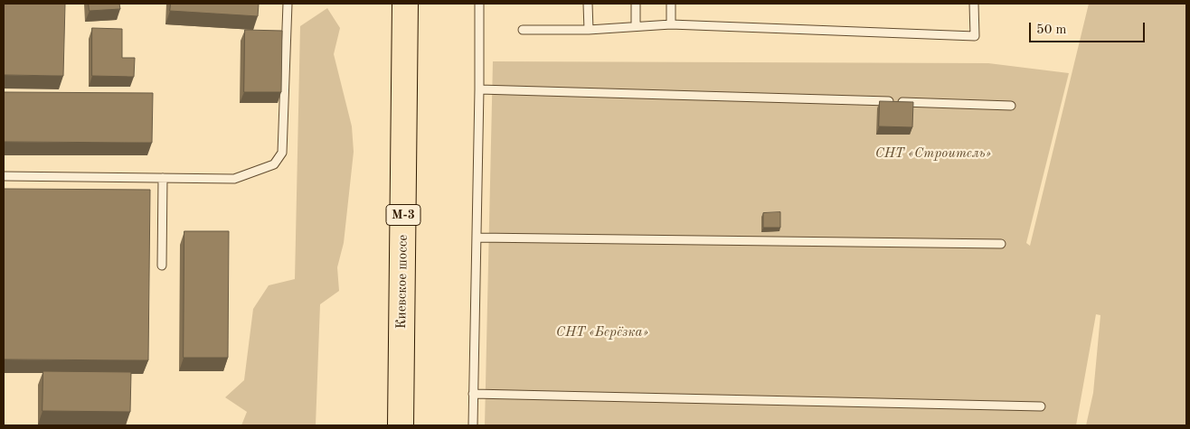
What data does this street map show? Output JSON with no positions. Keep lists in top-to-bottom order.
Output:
{
  "streets": {
    "highway": ["М-3", "Киевское шоссе"]
  },
  "parks": ["СНТ «Строитель»", "СНТ «Берёзка»"],
  "scale_bar": "50 m"
}
